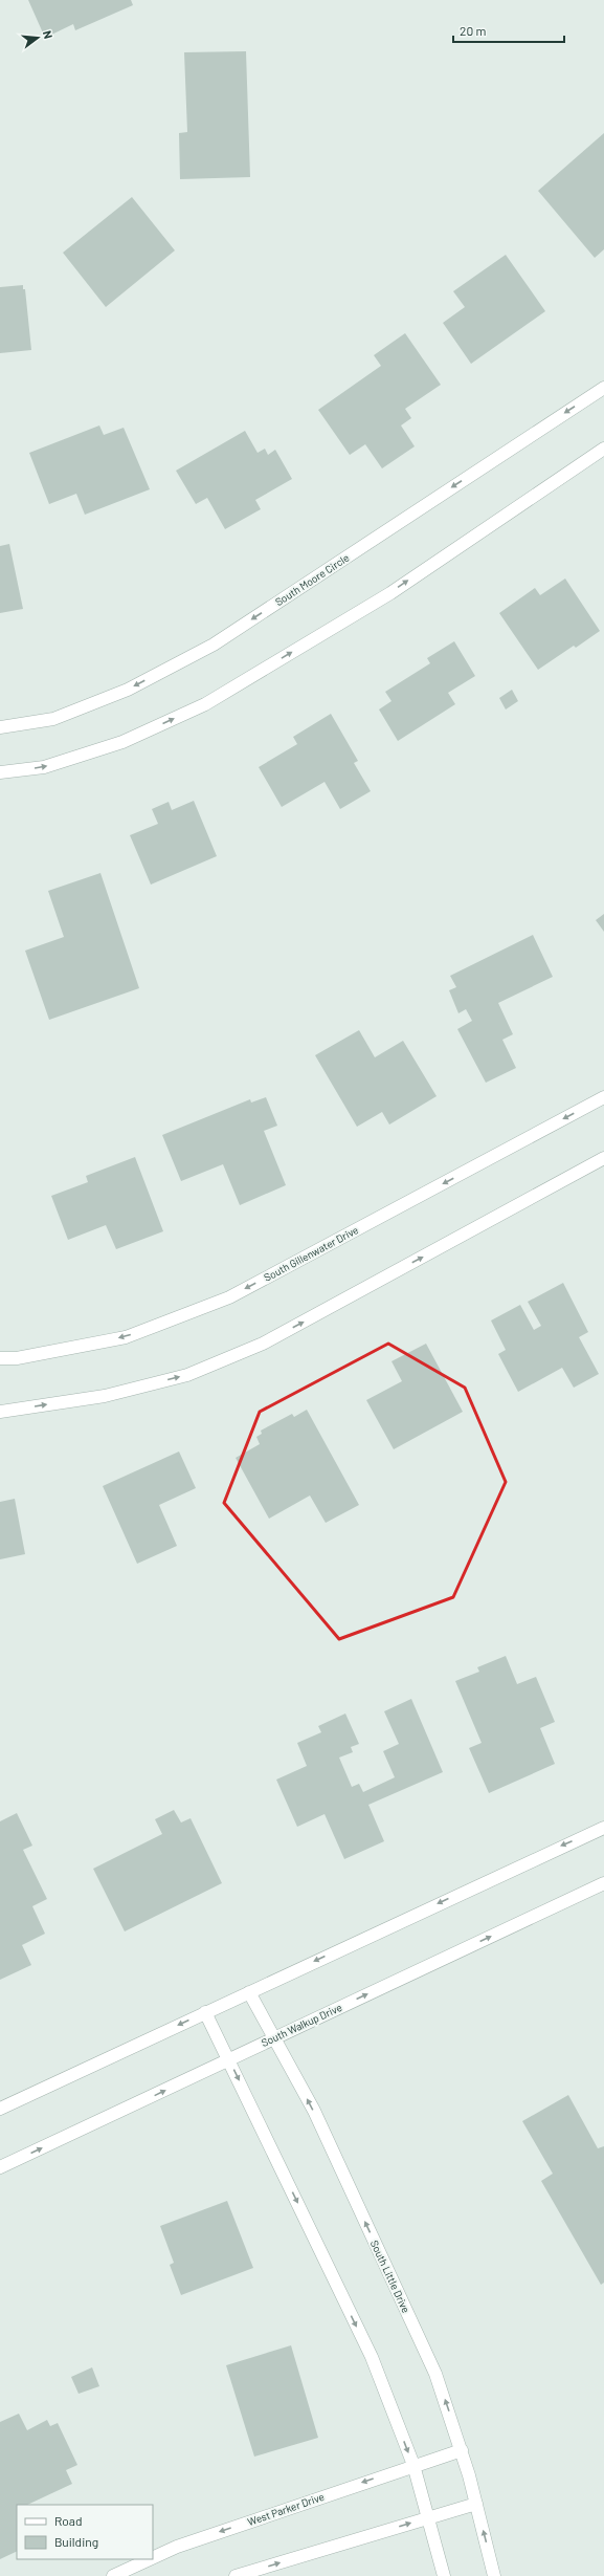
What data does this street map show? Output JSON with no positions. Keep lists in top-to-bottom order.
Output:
{
  "streets": {
    "street": [
      "South Moore Circle",
      "South Gillenwater Drive",
      "South Walkup Drive",
      "South Little Drive",
      "West Parker Drive"
    ]
  },
  "crossings": [
    ["South Walkup Drive", "South Little Drive"],
    ["South Little Drive", "West Parker Drive"]
  ],
  "legend": ["Road", "Building"],
  "scale_bar": "20 m",
  "north": "right"
}
